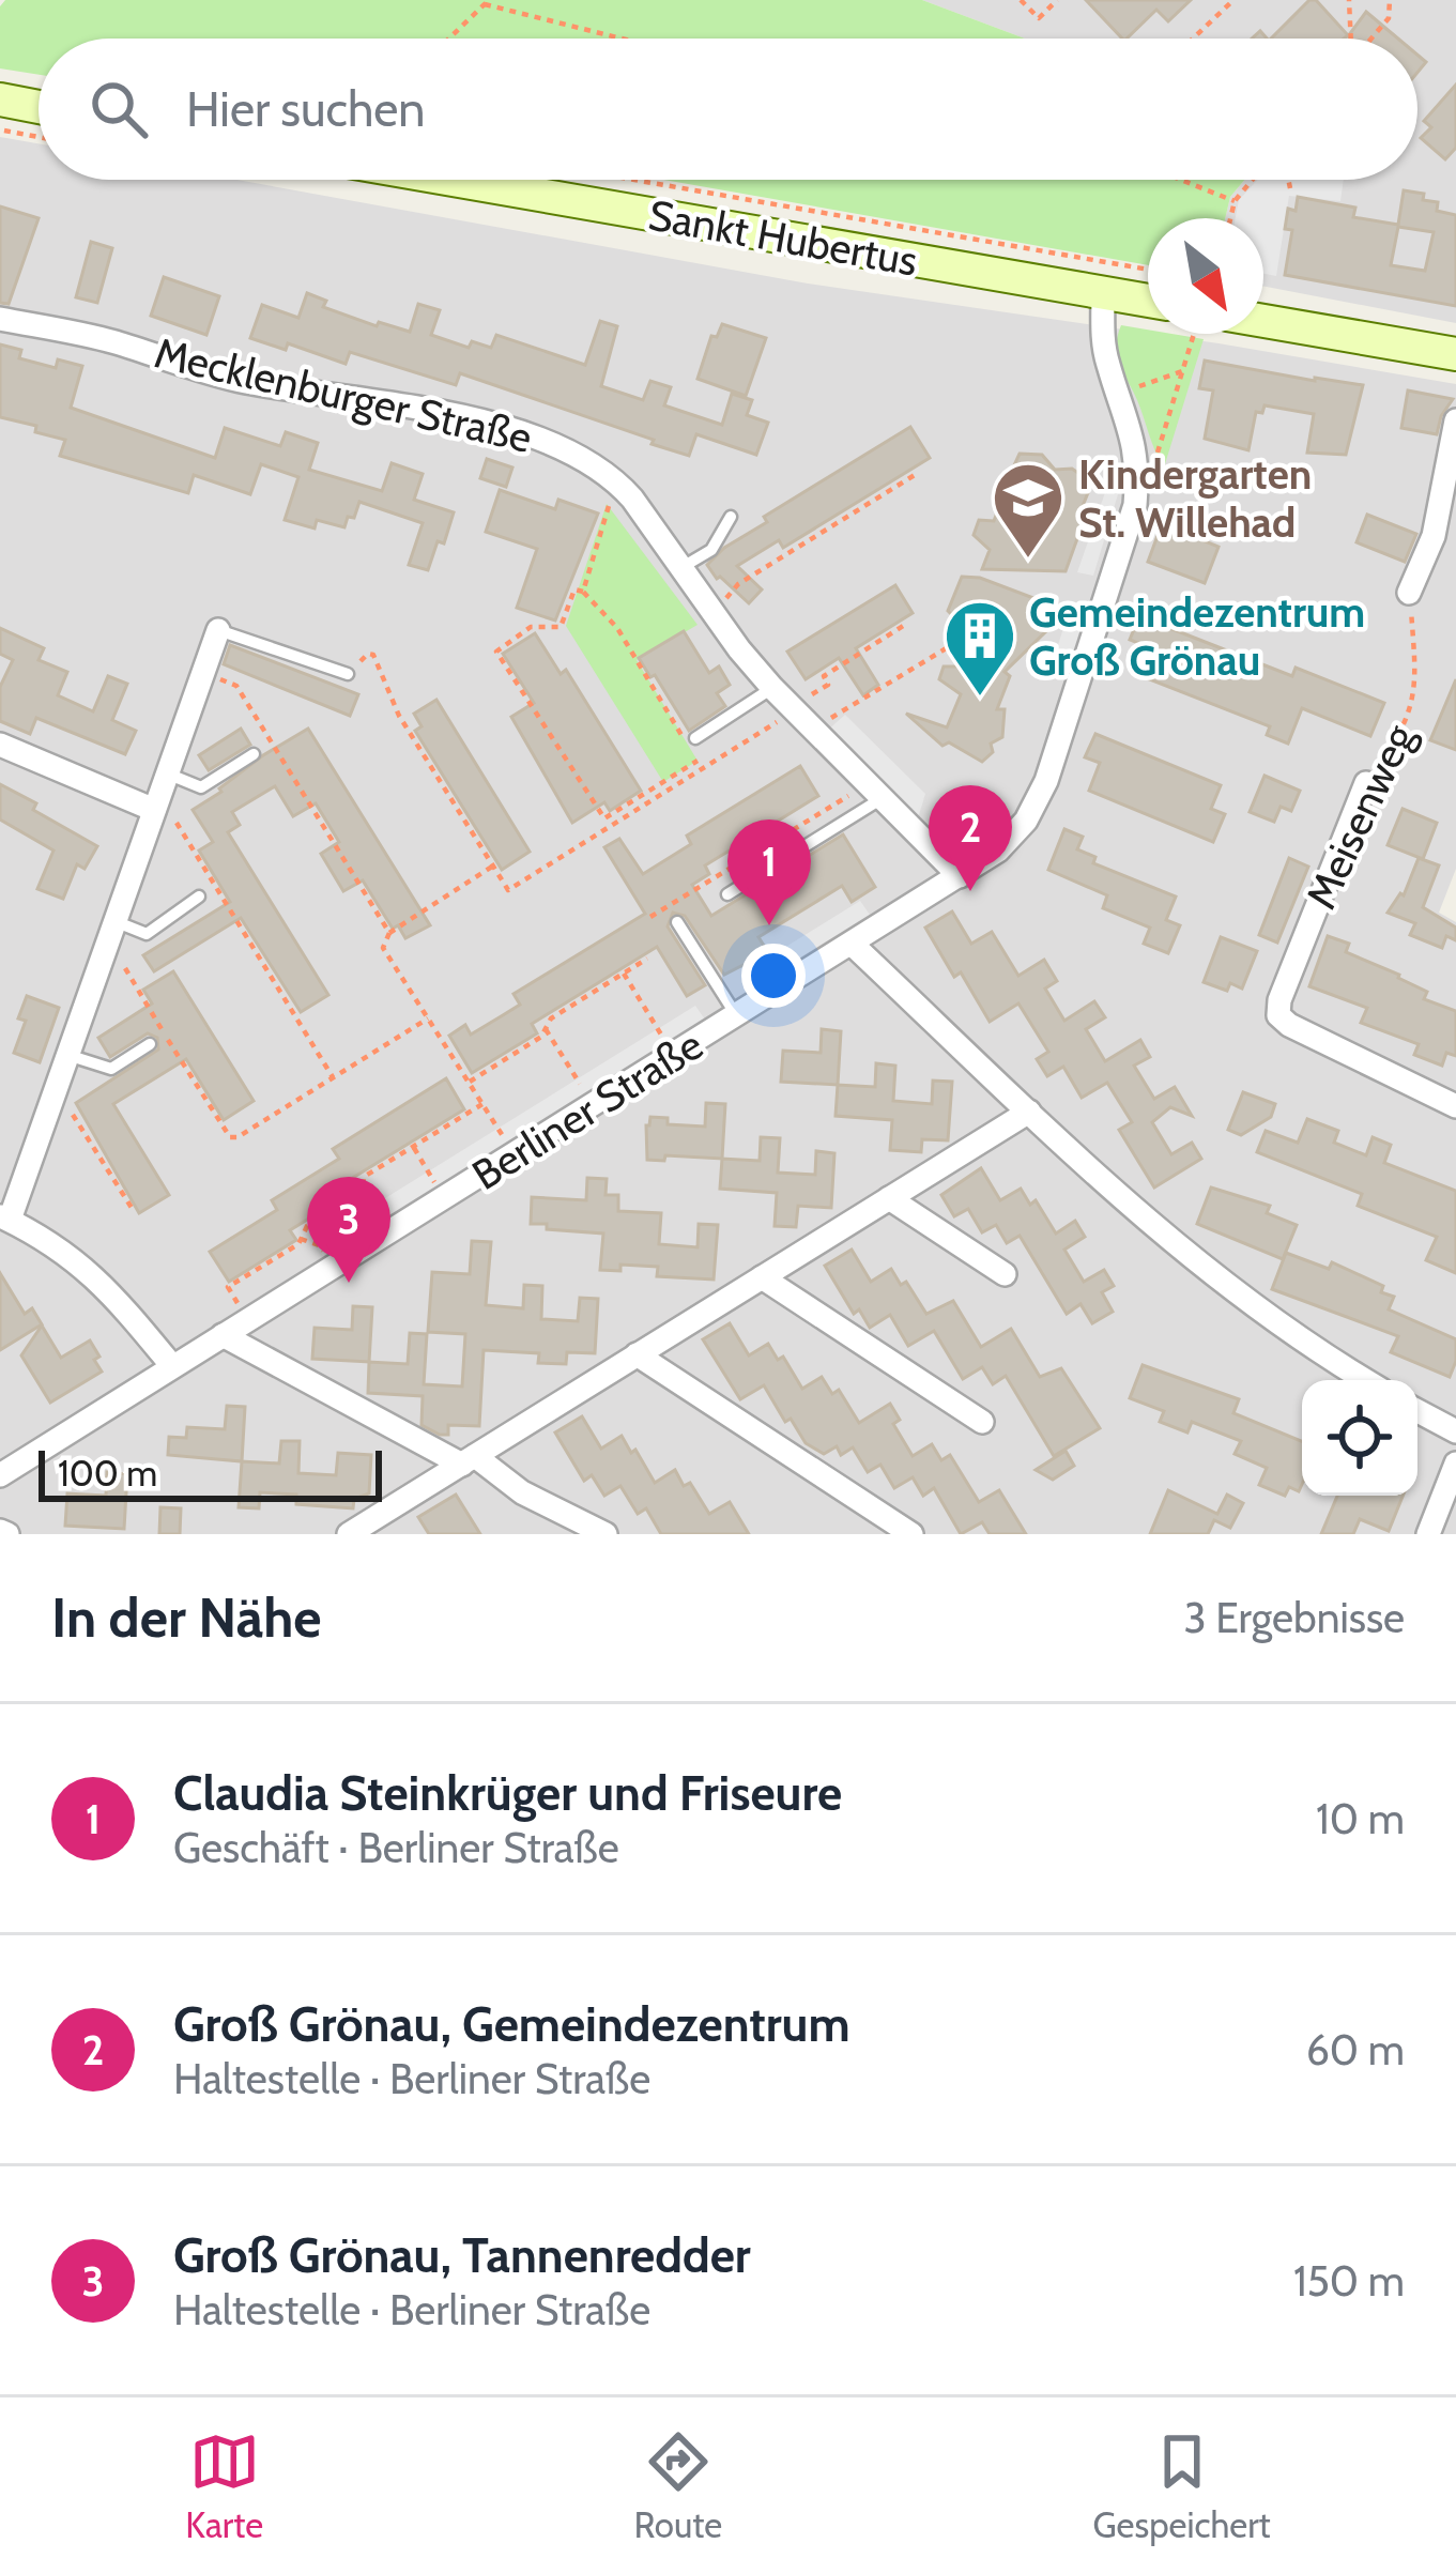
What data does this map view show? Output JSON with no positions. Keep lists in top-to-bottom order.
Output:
{
  "streets": {
    "main road": ["Sankt Hubertus"],
    "street": ["Mecklenburger Straße", "Meisenweg", "Berliner Straße"]
  },
  "crossings": [
    ["Sankt Hubertus", "Berliner Straße"],
    ["Mecklenburger Straße", "Berliner Straße"]
  ],
  "places": {
    "school or university": ["Kindergarten St. Willehad"],
    "building": ["Gemeindezentrum Groß Grönau"]
  },
  "scale_bar": "100 m",
  "north": "bottom right",
  "page": {
    "search": "Hier suchen",
    "pins": ["2", "1", "3"],
    "scale": "100 m",
    "heading": ["In der Nähe", "3 Ergebnisse"],
    "list": [
      {
        "mark": "1",
        "name": "Claudia Steinkrüger und Friseure",
        "note": "Geschäft · Berliner Straße",
        "value": "10 m"
      },
      {
        "mark": "2",
        "name": "Groß Grönau, Gemeindezentrum",
        "note": "Haltestelle · Berliner Straße",
        "value": "60 m"
      },
      {
        "mark": "3",
        "name": "Groß Grönau, Tannenredder",
        "note": "Haltestelle · Berliner Straße",
        "value": "150 m"
      }
    ],
    "nav": ["Karte", "Route", "Gespeichert"]
  }
}
